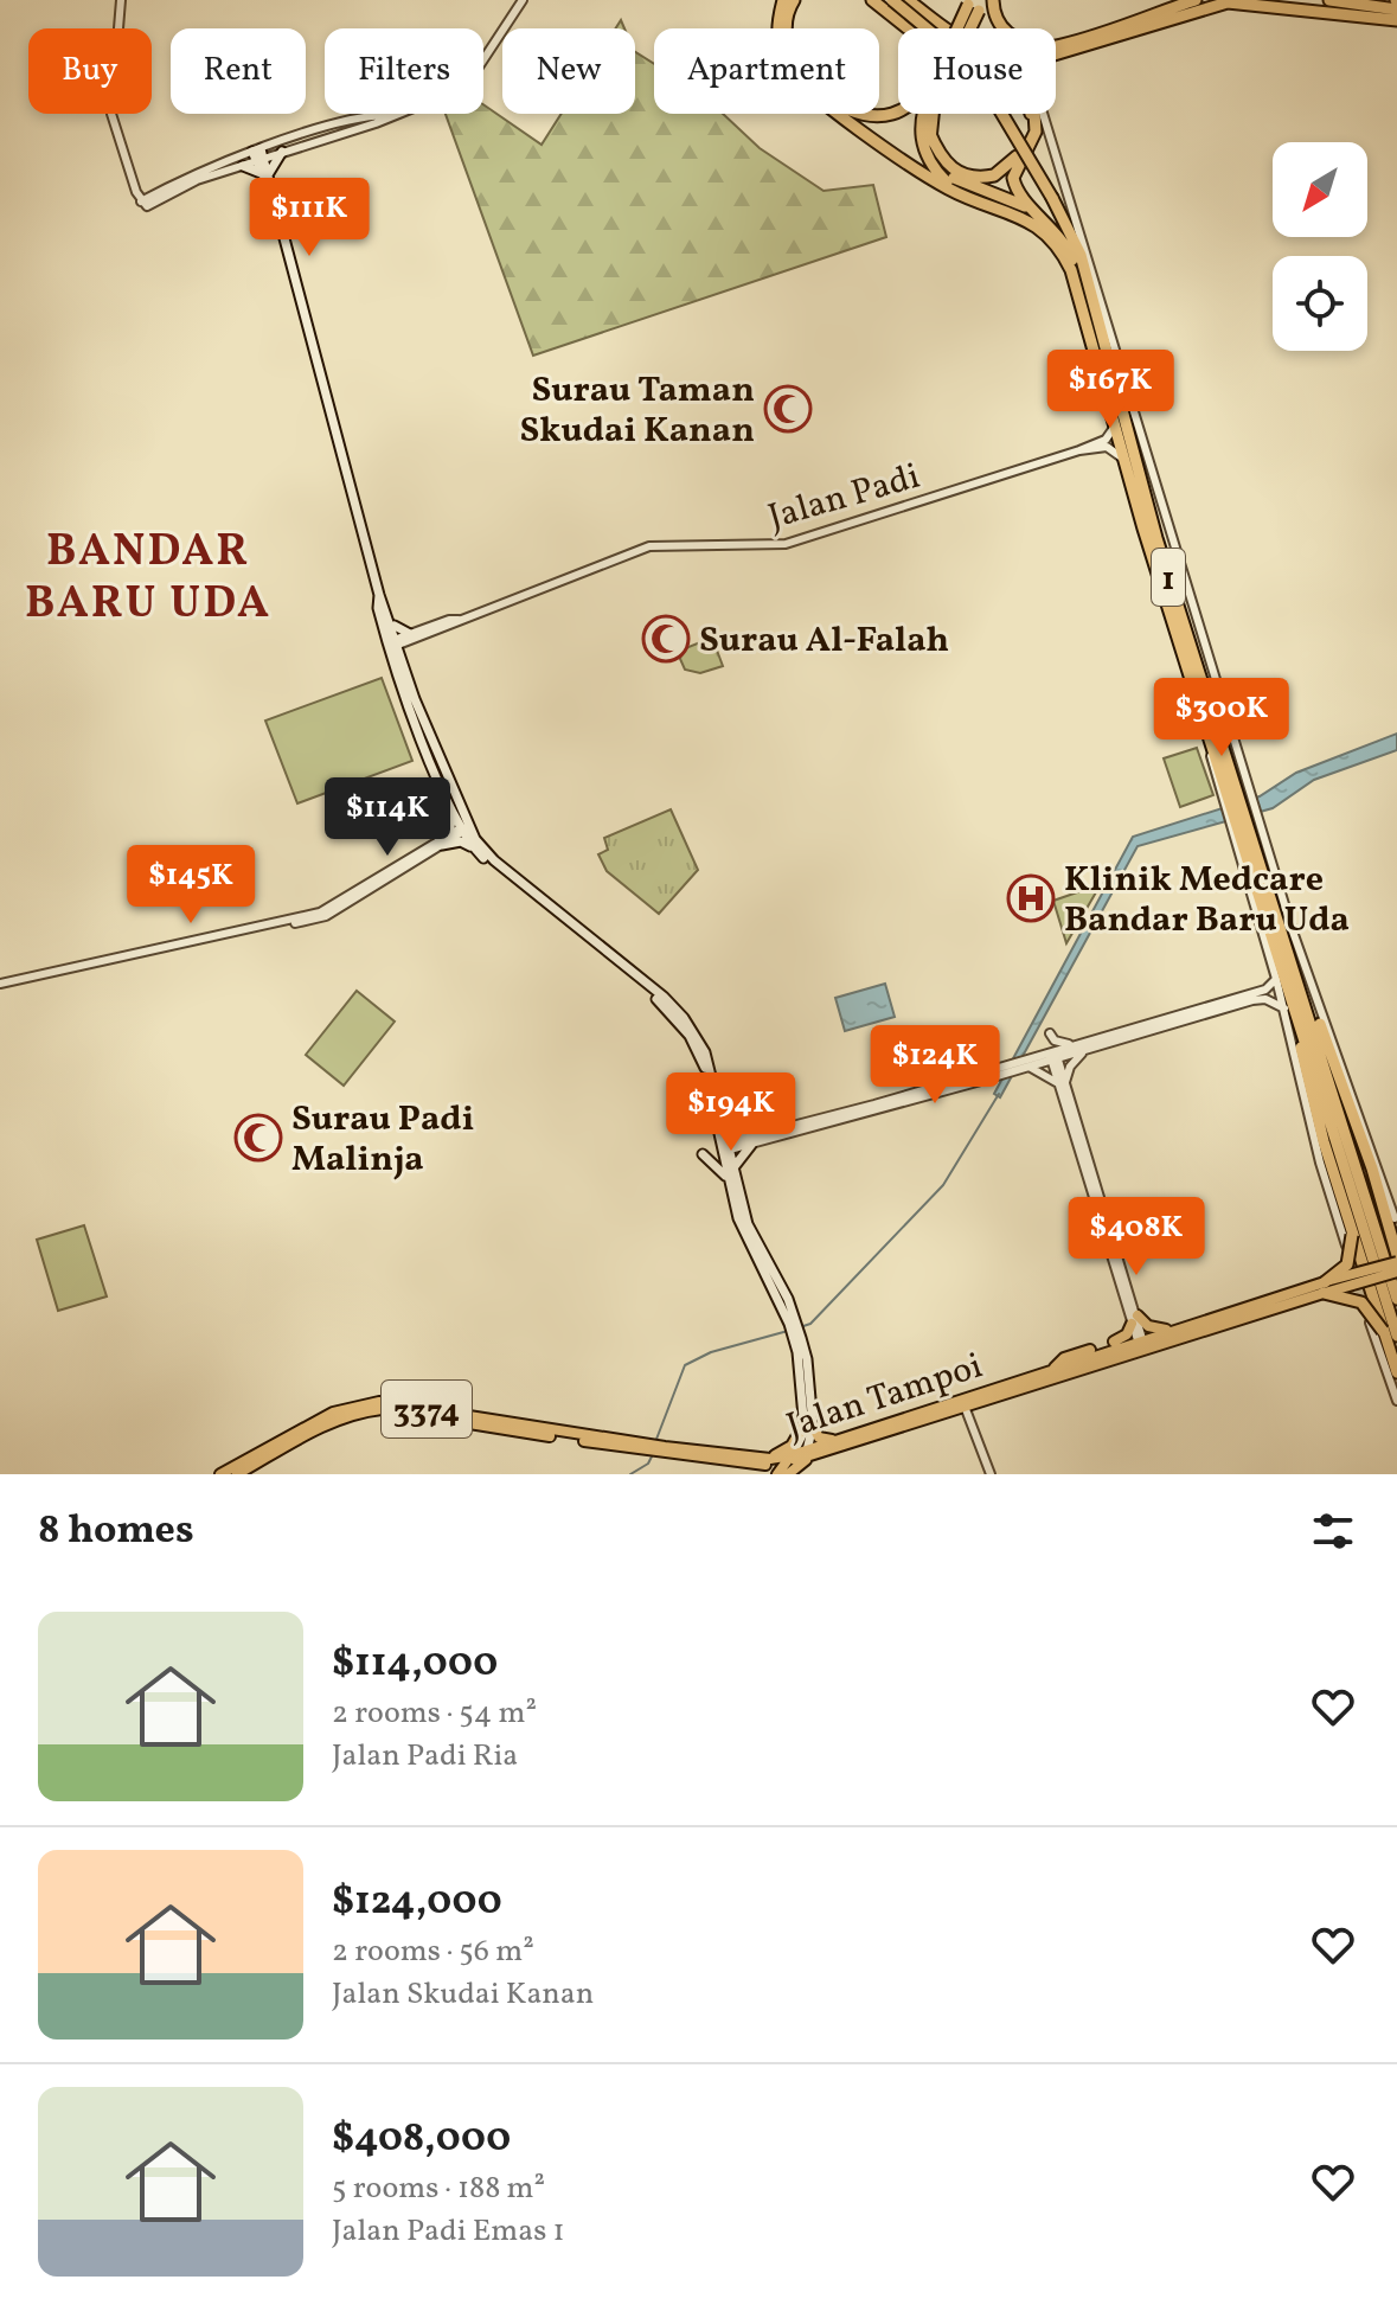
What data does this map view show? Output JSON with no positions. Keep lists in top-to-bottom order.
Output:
{
  "streets": {
    "highway": ["1"],
    "main road": ["Jalan Tampoi", "3374"],
    "street": ["Jalan Padi"]
  },
  "crossings": [
    ["Jalan Padi", "1"]
  ],
  "districts": ["BANDAR BARU UDA"],
  "places": {
    "mosque": ["Surau Taman Skudai Kanan", "Surau Al-Falah", "Surau Padi Malinja"],
    "hospital": ["Klinik Medcare Bandar Baru Uda"]
  },
  "north": "bottom left",
  "page": {
    "chip": [
      "Buy",
      "Rent",
      "Filters",
      "New",
      "Apartment",
      "House"
    ],
    "price": [
      "$111K",
      "$167K",
      "$300K",
      "$114K",
      "$145K",
      "$124K",
      "$194K",
      "$408K"
    ],
    "heading": "8 homes",
    "list": [
      {
        "name": "$114,000",
        "note": "2 rooms · 54 m² · Jalan Padi Ria"
      },
      {
        "name": "$124,000",
        "note": "2 rooms · 56 m² · Jalan Skudai Kanan"
      },
      {
        "name": "$408,000",
        "note": "5 rooms · 188 m² · Jalan Padi Emas 1"
      }
    ]
  }
}
